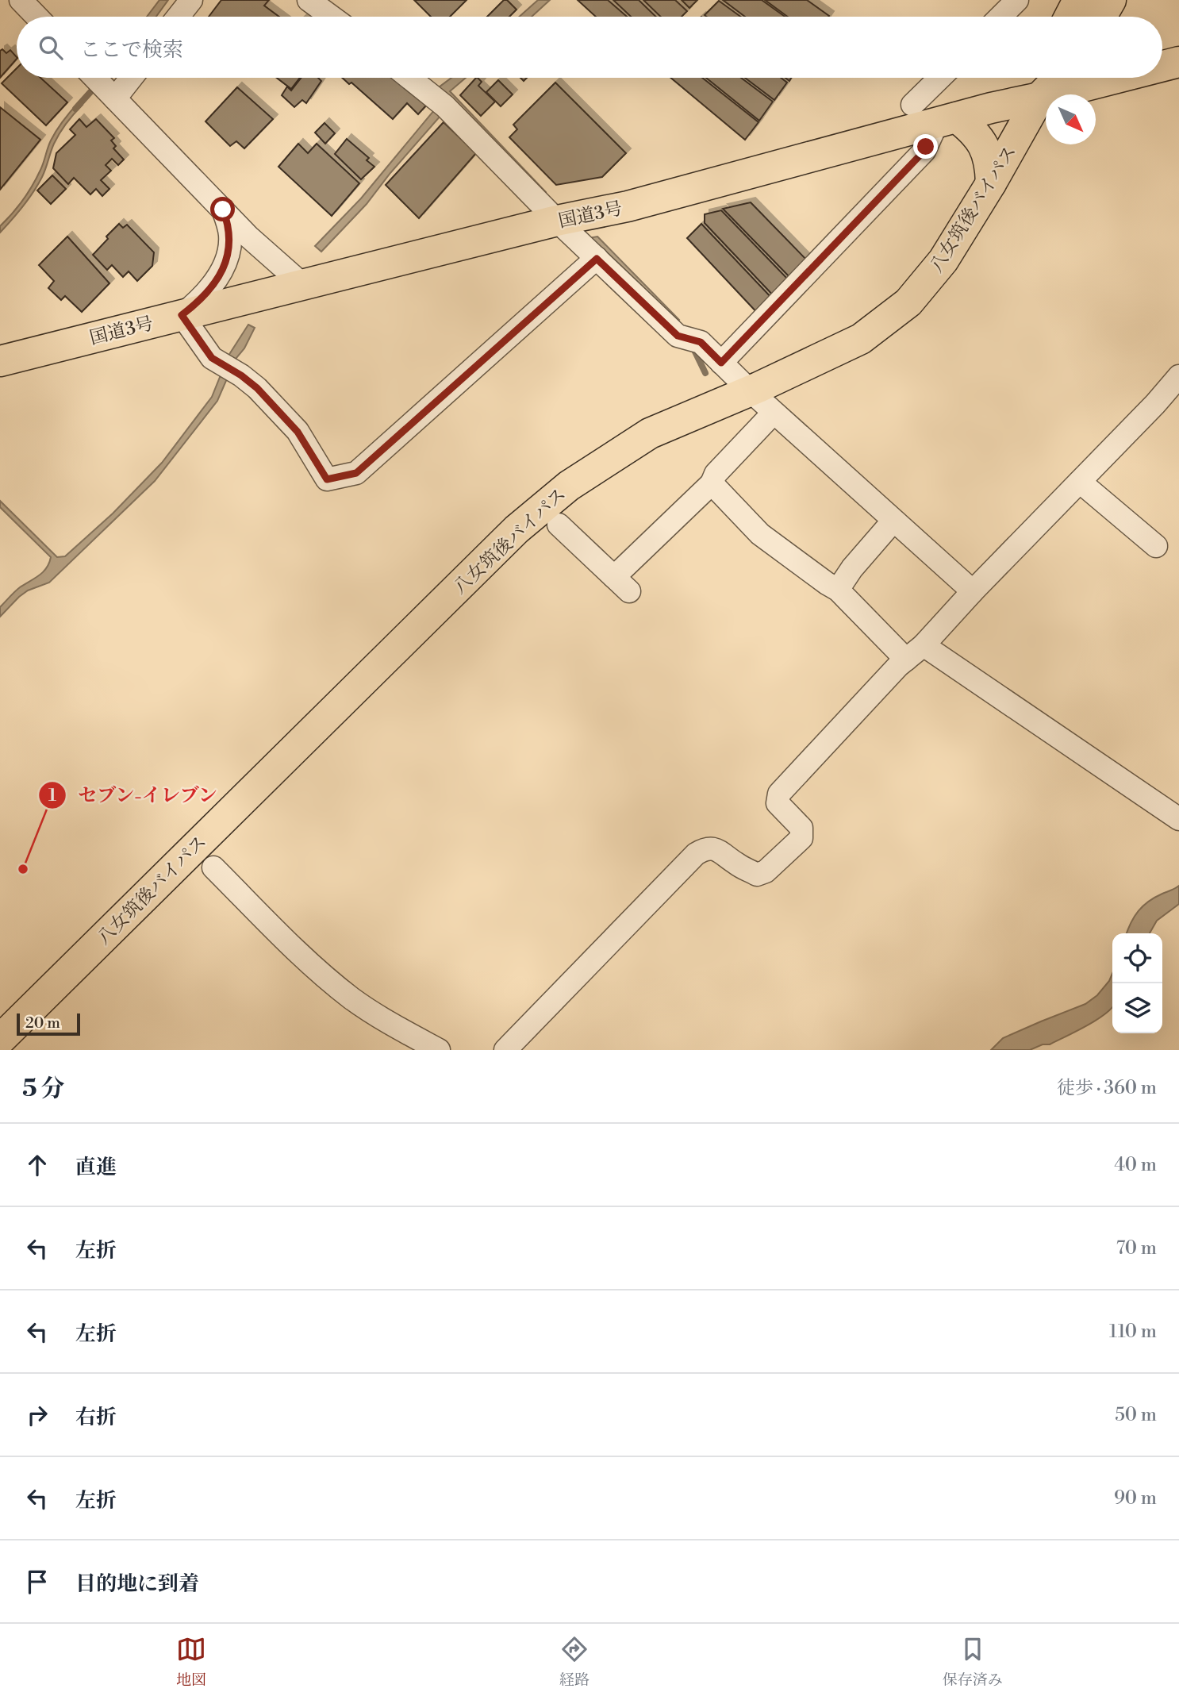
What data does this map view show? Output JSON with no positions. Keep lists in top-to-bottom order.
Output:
{
  "streets": {
    "highway": ["八女筑後バイパス", "国道3号"]
  },
  "crossings": [
    ["八女筑後バイパス", "国道3号"]
  ],
  "places": ["セブン-イレブン"],
  "scale_bar": "20 m",
  "north": "bottom right",
  "page": {
    "search": "ここで検索",
    "scale": "20 m",
    "heading": ["5 分", "徒歩 · 360 m"],
    "list": [
      ["直進", "40 m"],
      ["左折", "70 m"],
      ["左折", "110 m"],
      ["右折", "50 m"],
      ["左折", "90 m"],
      "目的地に到着"
    ],
    "nav": ["地図", "経路", "保存済み"]
  }
}
